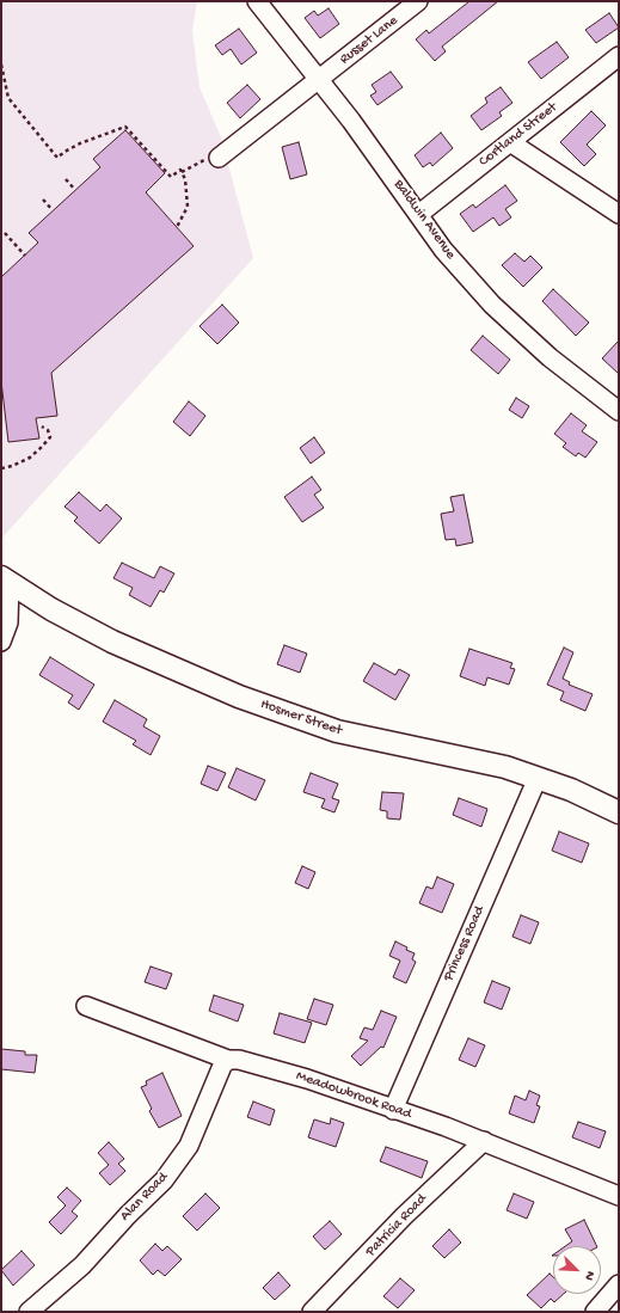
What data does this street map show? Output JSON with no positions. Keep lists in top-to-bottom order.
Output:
{
  "streets": {
    "street": [
      "Russet Lane",
      "Cortland Street",
      "Baldwin Avenue",
      "Hosmer Street",
      "Princess Road",
      "Meadowbrook Road",
      "Alan Road",
      "Patricia Road"
    ]
  },
  "crossings": [
    ["Russet Lane", "Baldwin Avenue"],
    ["Cortland Street", "Baldwin Avenue"],
    ["Hosmer Street", "Princess Road"],
    ["Princess Road", "Meadowbrook Road"],
    ["Meadowbrook Road", "Alan Road"],
    ["Meadowbrook Road", "Patricia Road"]
  ],
  "north": "bottom right"
}
